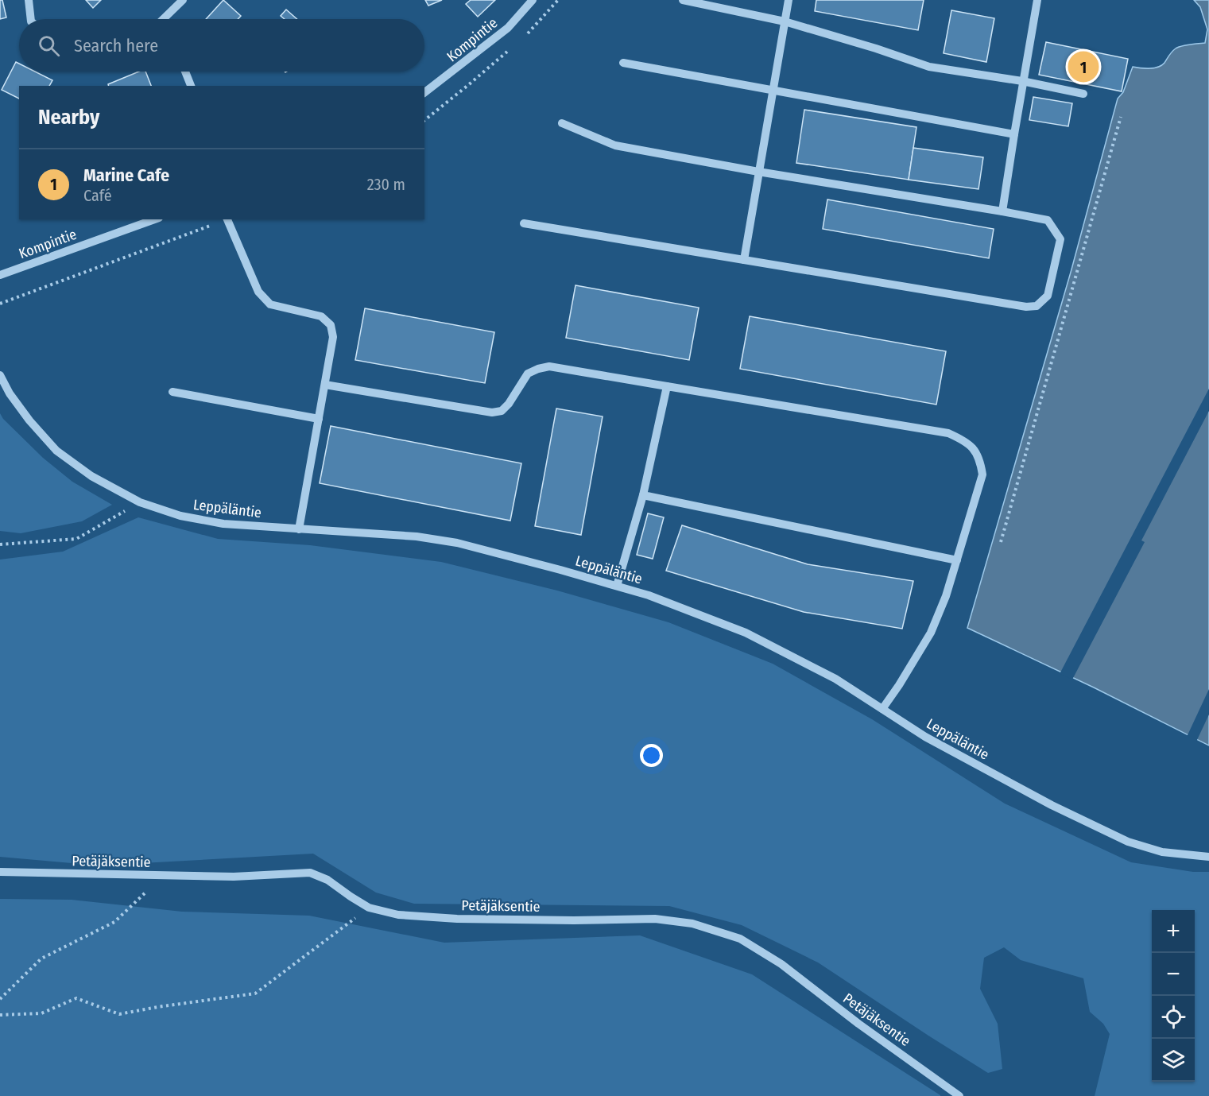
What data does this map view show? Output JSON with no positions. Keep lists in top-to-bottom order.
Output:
{
  "streets": {
    "street": ["Kompintie", "Leppäläntie", "Petäjäksentie"]
  },
  "page": {
    "search": "Search here",
    "pins": "1",
    "heading": "Nearby",
    "list": [
      {
        "mark": "1",
        "name": "Marine Cafe",
        "note": "Café",
        "value": "230 m"
      }
    ],
    "map_buttons": ["+", "−"]
  }
}
